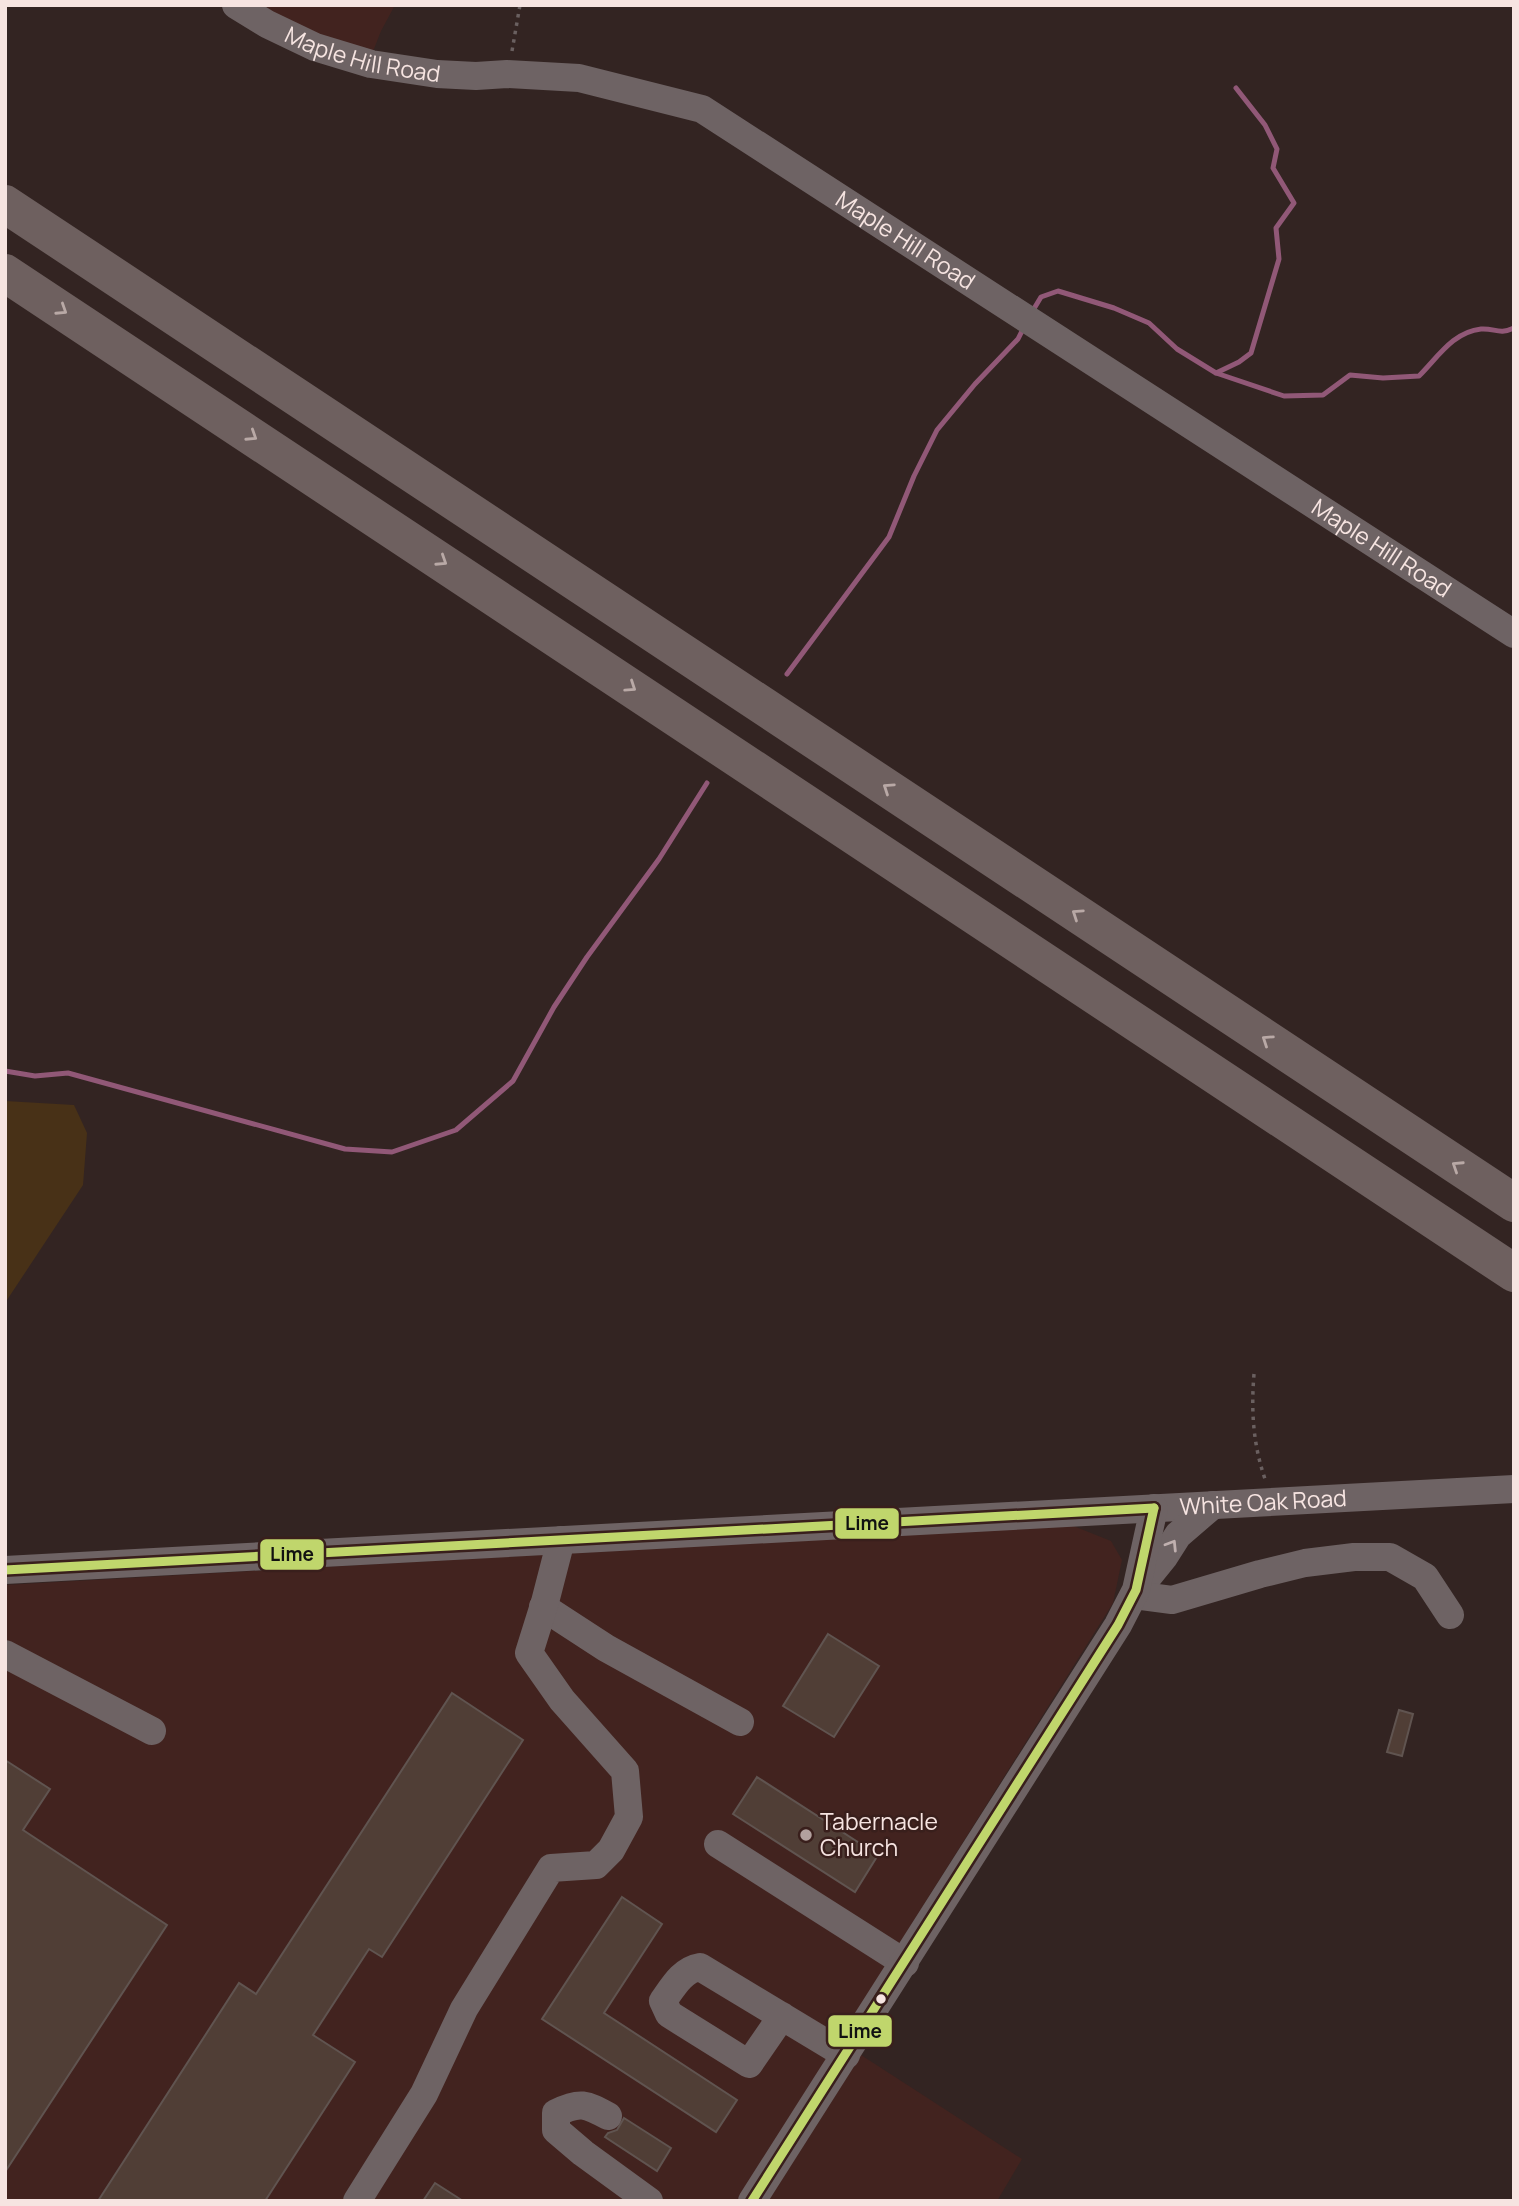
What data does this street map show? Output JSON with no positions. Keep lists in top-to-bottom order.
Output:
{
  "streets": {
    "street": ["Maple Hill Road", "White Oak Road"]
  },
  "places": ["Tabernacle Church"],
  "lines": ["transit line Lime"]
}
